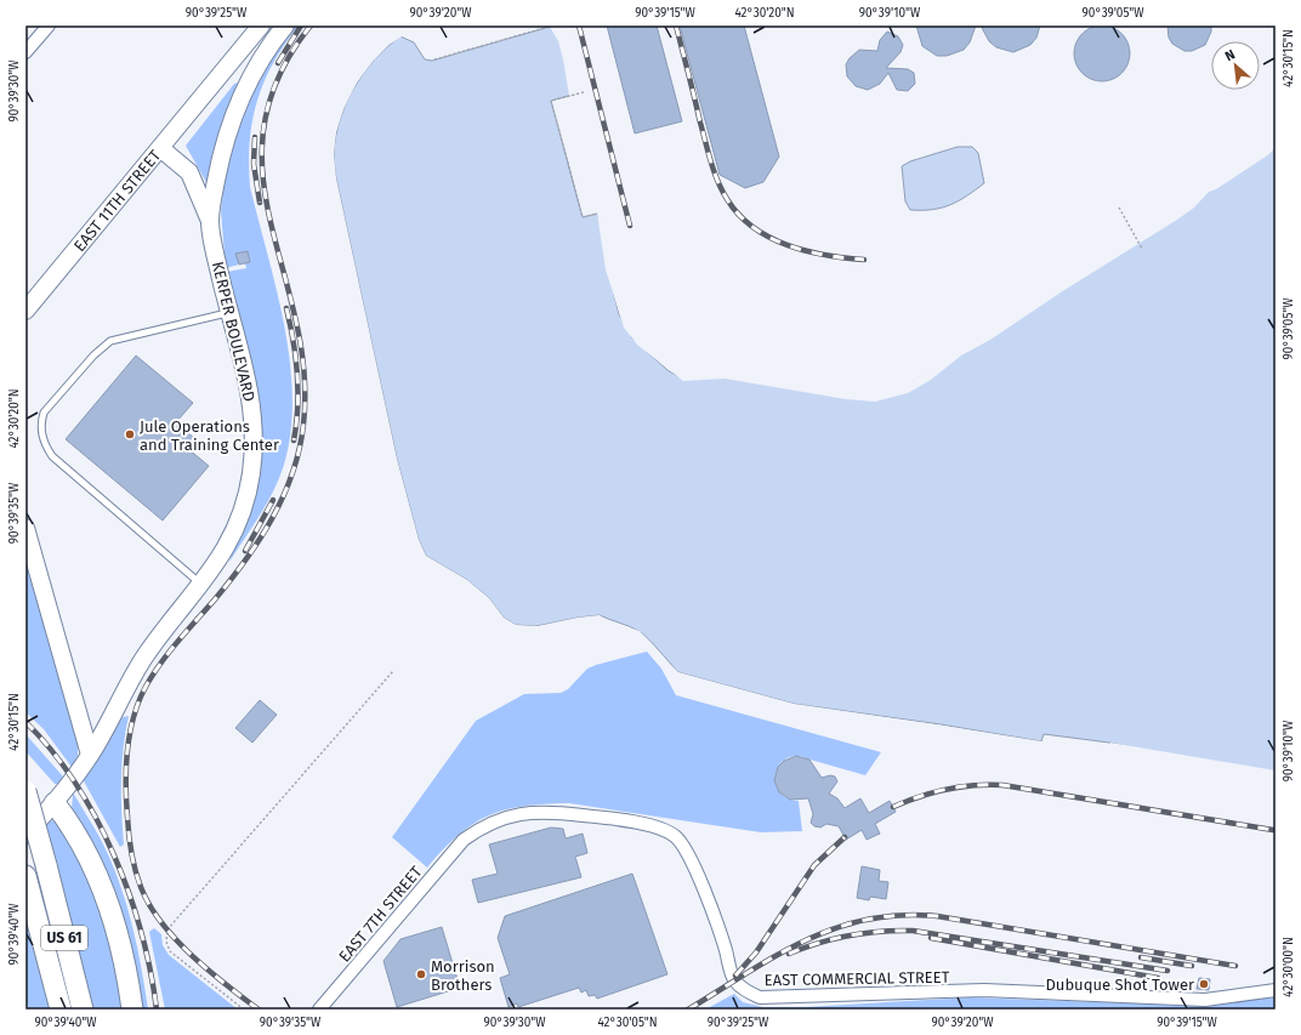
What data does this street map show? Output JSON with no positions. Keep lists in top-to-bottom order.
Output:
{
  "streets": {
    "highway": ["US 61"],
    "main road": ["EAST 11TH STREET", "KERPER BOULEVARD"],
    "street": ["EAST 7TH STREET", "EAST COMMERCIAL STREET"]
  },
  "crossings": [
    ["EAST 7TH STREET", "EAST COMMERCIAL STREET"]
  ],
  "places": ["Jule Operations and Training Center", "Morrison Brothers", "Dubuque Shot Tower"],
  "north": "top left",
  "coordinates": [
    "90°39'25\"W",
    "90°39'20\"W",
    "90°39'15\"W",
    "42°30'20\"N",
    "90°39'10\"W",
    "90°39'05\"W",
    "42°30'15\"N",
    "90°39'30\"W",
    "90°39'35\"W",
    "90°39'40\"W",
    "42°30'00\"N",
    "42°30'05\"N"
  ]
}
